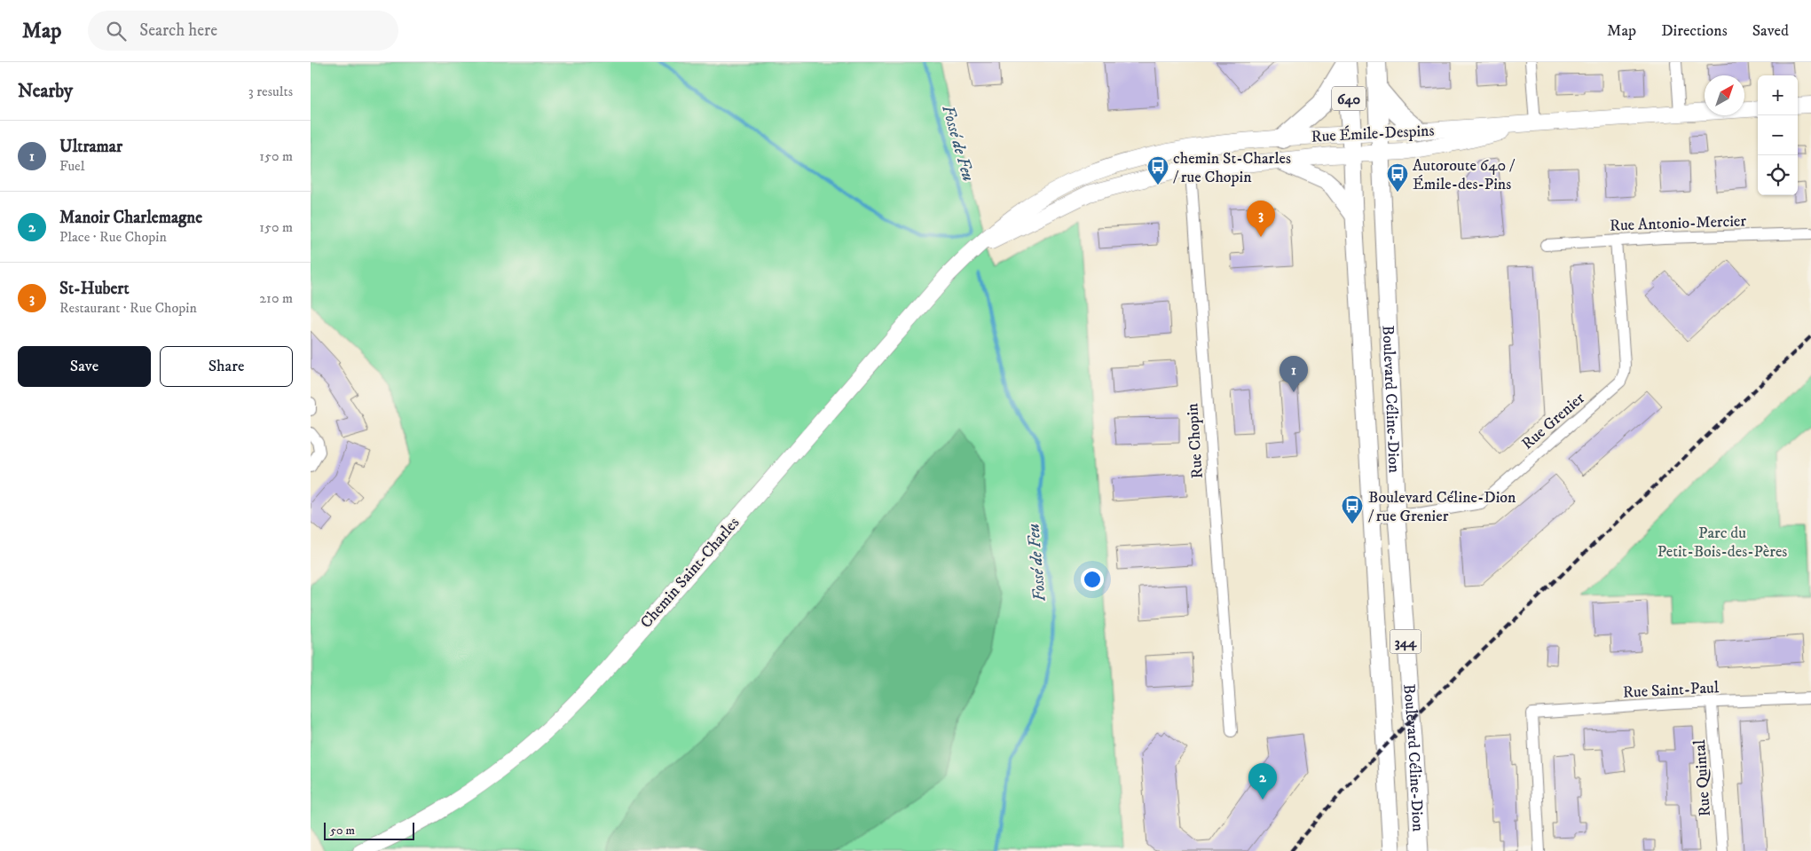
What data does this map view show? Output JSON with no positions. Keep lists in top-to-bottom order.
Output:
{
  "streets": {
    "highway": ["640"],
    "main road": [
      "Rue Émile-Despins",
      "Boulevard Céline-Dion",
      "Chemin Saint-Charles",
      "344"
    ],
    "street": [
      "Rue Antonio-Mercier",
      "Rue Grenier",
      "Rue Chopin",
      "Rue Saint-Paul",
      "Rue Quintal"
    ]
  },
  "crossings": [
    ["640", "Rue Émile-Despins"],
    ["640", "Boulevard Céline-Dion"],
    ["Rue Émile-Despins", "Boulevard Céline-Dion"],
    ["Rue Émile-Despins", "Rue Chopin"],
    ["Rue Émile-Despins", "Chemin Saint-Charles"],
    ["Rue Antonio-Mercier", "Rue Grenier"],
    ["Boulevard Céline-Dion", "Rue Grenier"],
    ["Rue Saint-Paul", "Rue Quintal"]
  ],
  "water": ["Fossé de Feu"],
  "parks": ["Parc du Petit-Bois-des-Pères"],
  "places": {
    "bus stop": ["chemin St-Charles / rue Chopin", "Autoroute 640 / Émile-des-Pins", "Boulevard Céline-Dion / rue Grenier"]
  },
  "scale_bar": "50 m",
  "north": "top right",
  "page": {
    "header": "Map",
    "search": "Search here",
    "nav": ["Map", "Directions", "Saved"],
    "heading": ["Nearby", "3 results"],
    "map_buttons": ["+", "−"],
    "list": [
      {
        "mark": "1",
        "name": "Ultramar",
        "note": "Fuel",
        "value": "150 m"
      },
      {
        "mark": "2",
        "name": "Manoir Charlemagne",
        "note": "Place · Rue Chopin",
        "value": "150 m"
      },
      {
        "mark": "3",
        "name": "St-Hubert",
        "note": "Restaurant · Rue Chopin",
        "value": "210 m"
      }
    ],
    "pins": ["3", "1", "2"],
    "buttons": ["Save", "Share"],
    "scale": "50 m"
  }
}
